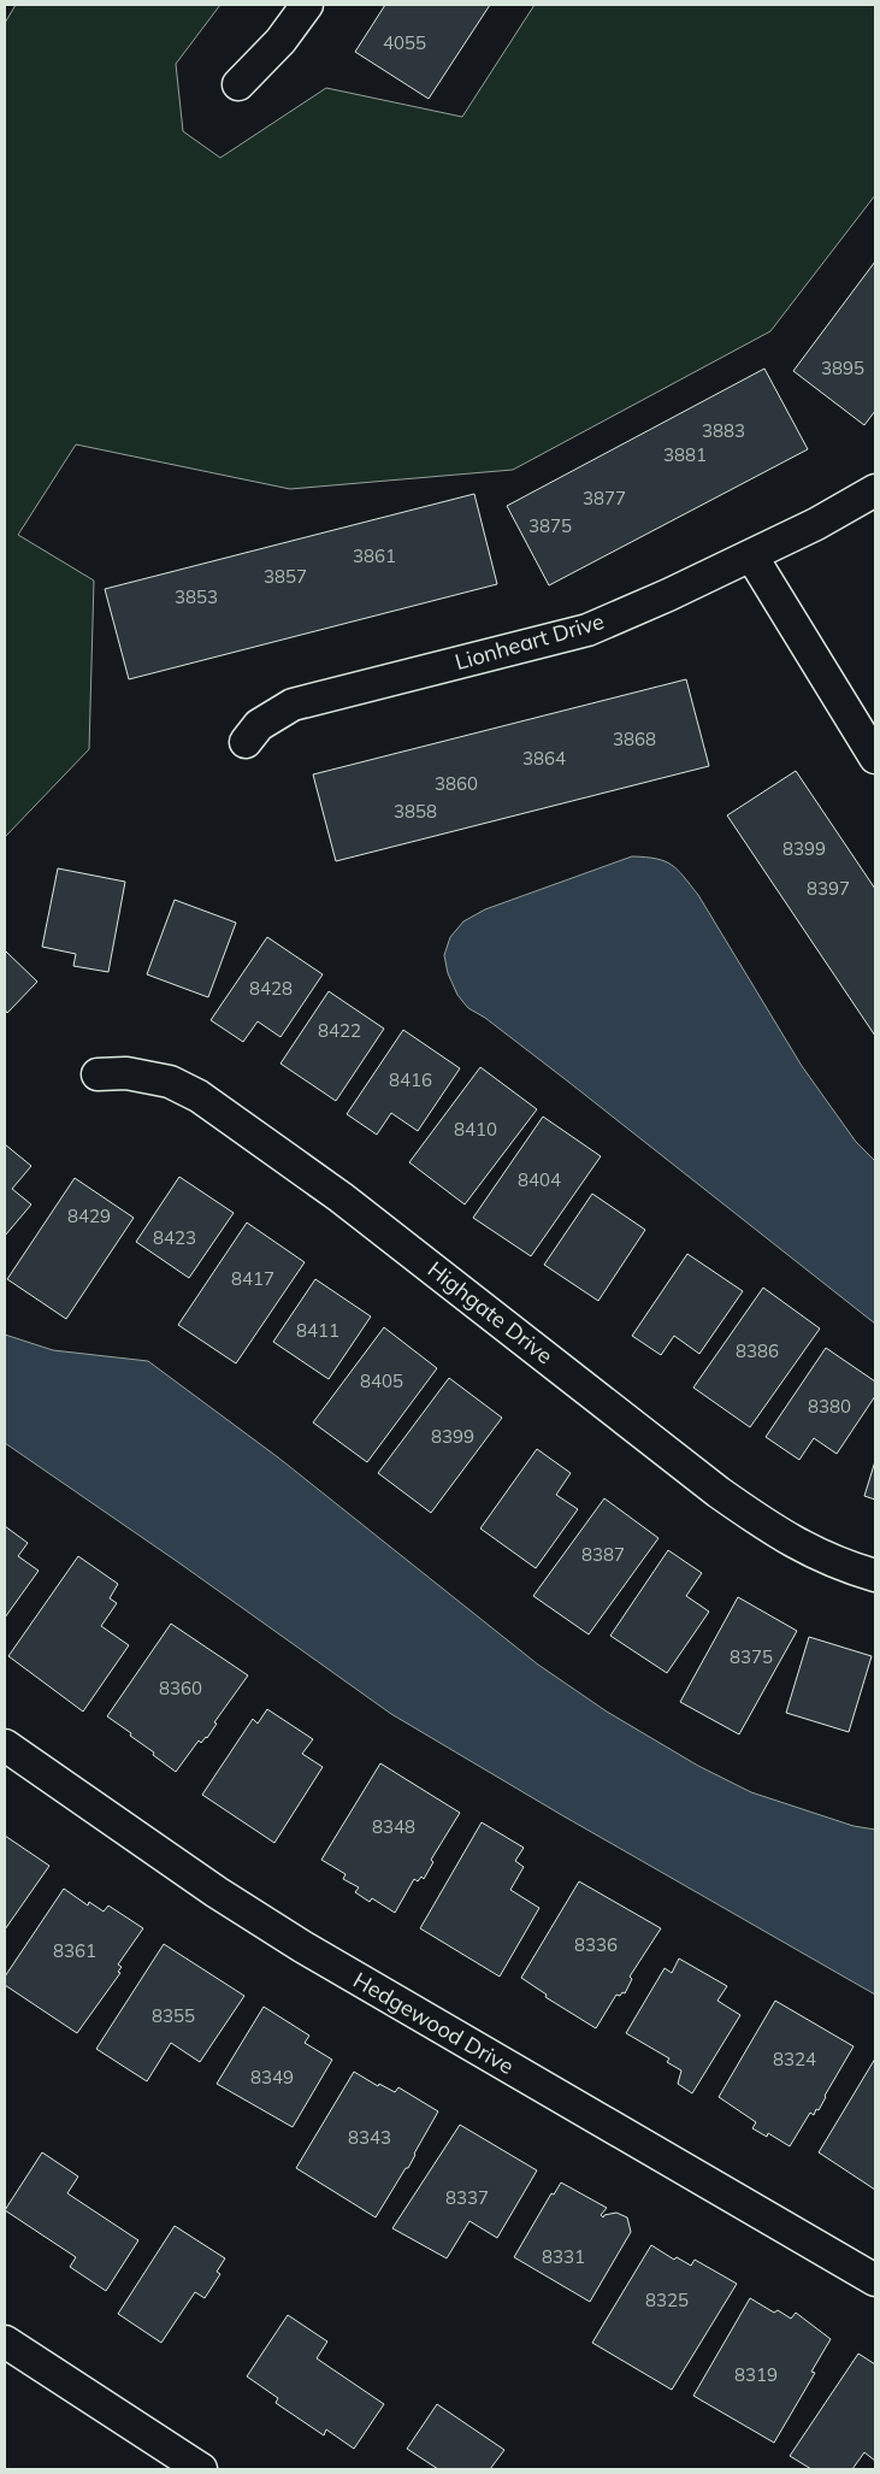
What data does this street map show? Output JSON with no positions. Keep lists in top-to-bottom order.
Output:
{
  "streets": {
    "street": ["Lionheart Drive", "Highgate Drive", "Hedgewood Drive"]
  },
  "house_numbers": [
    "4055",
    "3895",
    "3883",
    "3881",
    "3877",
    "3875",
    "3861",
    "3857",
    "3853",
    "3868",
    "3864",
    "3860",
    "3858",
    "8399",
    "8397",
    "8428",
    "8422",
    "8416",
    "8410",
    "8404",
    "8429",
    "8423",
    "8417",
    "8411",
    "8386",
    "8405",
    "8380",
    "8399",
    "8387",
    "8375",
    "8360",
    "8348",
    "8336",
    "8361",
    "8355",
    "8324",
    "8349",
    "8343",
    "8337",
    "8331",
    "8325",
    "8319"
  ]
}
